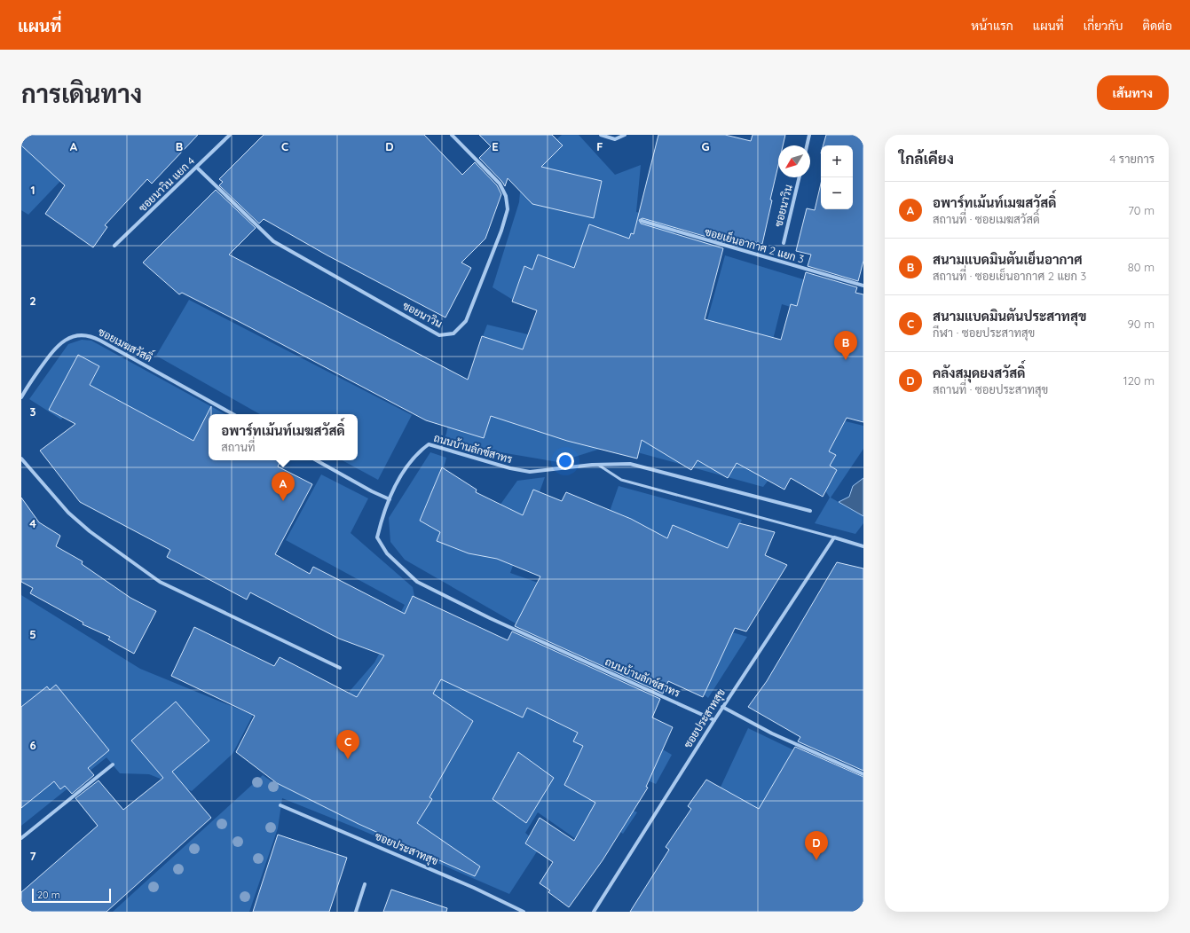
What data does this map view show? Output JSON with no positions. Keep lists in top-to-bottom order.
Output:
{
  "streets": {
    "street": [
      "ซอยนาวิน แยก 4",
      "ซอยนาวิน",
      "ซอยเย็นอากาศ 2 แยก 3",
      "ซอยเมฆสวัสดิ์",
      "ถนนบ้านลักซ์สาทร",
      "ซอยประสาทสุข"
    ]
  },
  "crossings": [
    ["ซอยนาวิน แยก 4", "ซอยนาวิน"],
    ["ถนนบ้านลักซ์สาทร", "ซอยประสาทสุข"]
  ],
  "scale_bar": "20 m",
  "north": "bottom left",
  "page": {
    "header": "แผนที่",
    "nav": [
      "หน้าแรก",
      "แผนที่",
      "เกี่ยวกับ",
      "ติดต่อ"
    ],
    "buttons": "เส้นทาง",
    "title": "การเดินทาง",
    "heading": ["ใกล้เคียง", "4 รายการ"],
    "map_buttons": ["+", "−"],
    "list": [
      {
        "mark": "A",
        "name": "อพาร์ทเม้นท์เมฆสวัสดิ์",
        "note": "สถานที่ · ซอยเมฆสวัสดิ์",
        "value": "70 m"
      },
      {
        "mark": "B",
        "name": "สนามแบดมินตันเย็นอากาศ",
        "note": "สถานที่ · ซอยเย็นอากาศ 2 แยก 3",
        "value": "80 m"
      },
      {
        "mark": "C",
        "name": "สนามแบดมินตันประสาทสุข",
        "note": "กีฬา · ซอยประสาทสุข",
        "value": "90 m"
      },
      {
        "mark": "D",
        "name": "คลังสมุดยงสวัสดิ์",
        "note": "สถานที่ · ซอยประสาทสุข",
        "value": "120 m"
      }
    ],
    "pins": [
      "B",
      "A",
      "C",
      "D"
    ],
    "popup": ["อพาร์ทเม้นท์เมฆสวัสดิ์", "สถานที่"],
    "scale": "20 m"
  },
  "grid": {
    "columns": [
      "A",
      "B",
      "C",
      "D",
      "E",
      "F",
      "G"
    ],
    "rows": [
      "1",
      "2",
      "3",
      "4",
      "5",
      "6",
      "7"
    ]
  }
}
